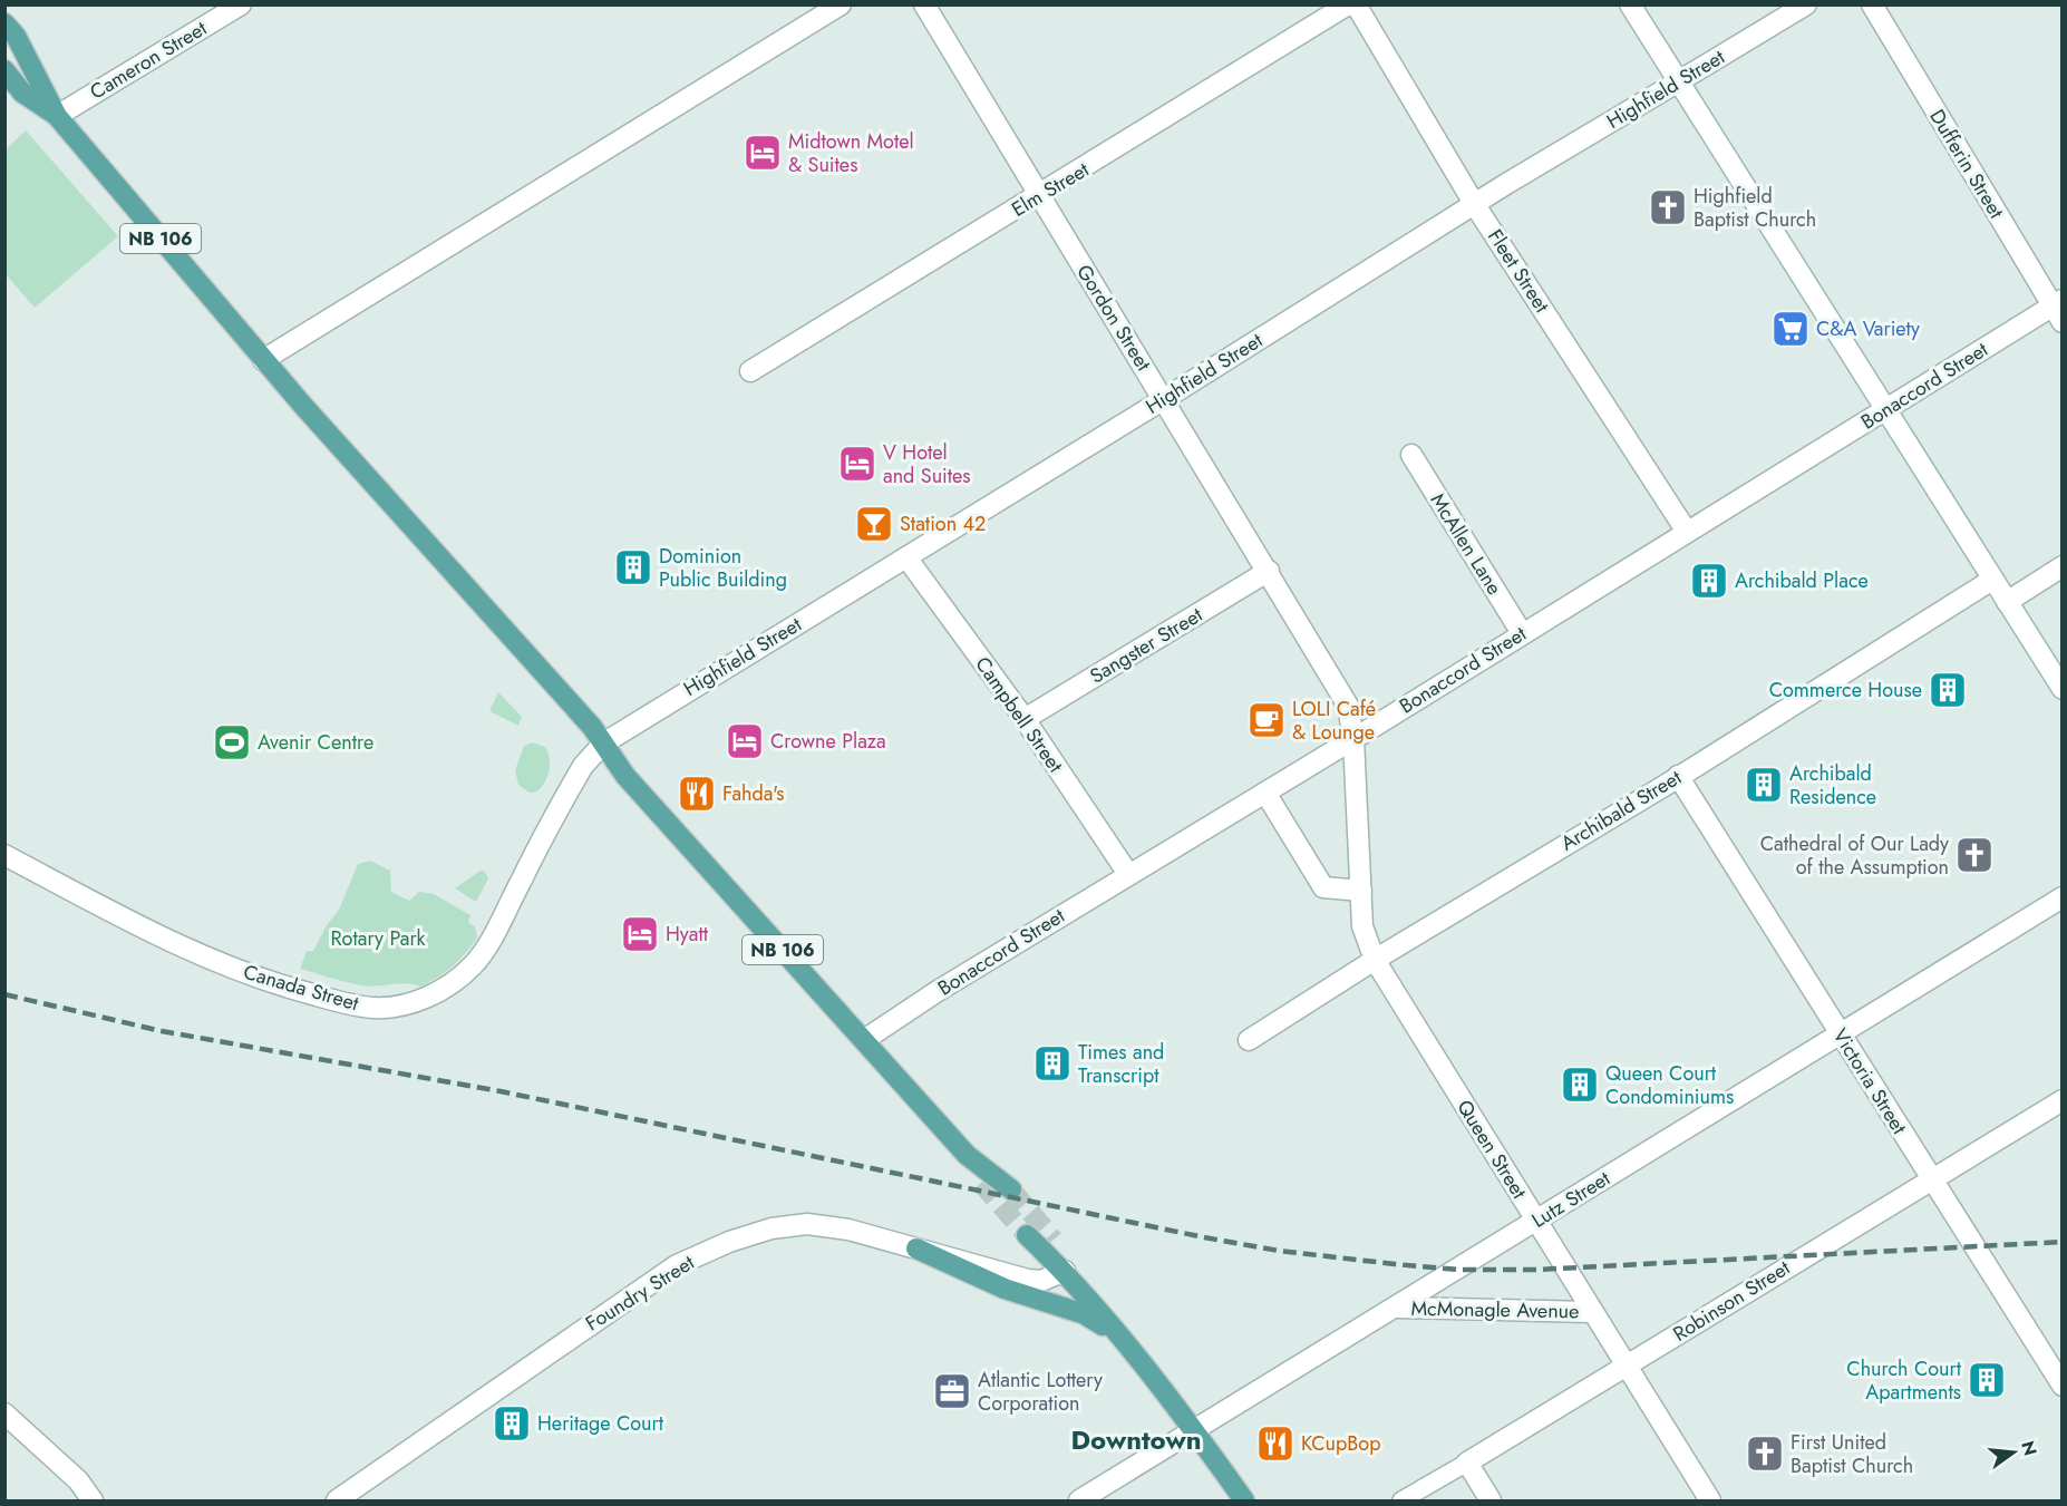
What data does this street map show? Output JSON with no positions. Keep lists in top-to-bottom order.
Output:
{
  "streets": {
    "main road": ["NB 106"],
    "street": [
      "Cameron Street",
      "Highfield Street",
      "Dufferin Street",
      "Elm Street",
      "Fleet Street",
      "Gordon Street",
      "Bonaccord Street",
      "McAllen Lane",
      "Sangster Street",
      "Campbell Street",
      "Archibald Street",
      "Canada Street",
      "Victoria Street",
      "Queen Street",
      "Lutz Street",
      "Foundry Street",
      "Robinson Street",
      "McMonagle Avenue"
    ]
  },
  "crossings": [
    ["Cameron Street", "NB 106"],
    ["Highfield Street", "NB 106"],
    ["Highfield Street", "Fleet Street"],
    ["Highfield Street", "Gordon Street"],
    ["Highfield Street", "Campbell Street"],
    ["Highfield Street", "Canada Street"],
    ["Dufferin Street", "Bonaccord Street"],
    ["Elm Street", "Gordon Street"],
    ["NB 106", "Bonaccord Street"],
    ["NB 106", "Canada Street"],
    ["Fleet Street", "Bonaccord Street"],
    ["Gordon Street", "Bonaccord Street"],
    ["Gordon Street", "Sangster Street"],
    ["Gordon Street", "Queen Street"],
    ["Bonaccord Street", "McAllen Lane"],
    ["Bonaccord Street", "Campbell Street"],
    ["Bonaccord Street", "Queen Street"],
    ["Sangster Street", "Campbell Street"],
    ["Archibald Street", "Victoria Street"],
    ["Archibald Street", "Queen Street"],
    ["Victoria Street", "Lutz Street"],
    ["Victoria Street", "Robinson Street"],
    ["Queen Street", "Lutz Street"],
    ["Queen Street", "Robinson Street"],
    ["Queen Street", "McMonagle Avenue"],
    ["Lutz Street", "McMonagle Avenue"]
  ],
  "districts": ["Downtown"],
  "parks": ["Rotary Park"],
  "places": {
    "hotel": [
      "Midtown Motel & Suites",
      "V Hotel and Suites",
      "Crowne Plaza",
      "Hyatt"
    ],
    "church": ["Highfield Baptist Church", "Cathedral of Our Lady of the Assumption", "First United Baptist Church"],
    "supermarket": ["C&A Variety"],
    "bar": ["Station 42"],
    "building": [
      "Dominion Public Building",
      "Archibald Place",
      "Commerce House",
      "Archibald Residence",
      "Times and Transcript",
      "Queen Court Condominiums",
      "Church Court Apartments",
      "Heritage Court"
    ],
    "cafe": ["LOLI Café & Lounge"],
    "sports": ["Avenir Centre"],
    "restaurant": ["Fahda's", "KCupBop"],
    "office": ["Atlantic Lottery Corporation"]
  },
  "north": "right"
}
